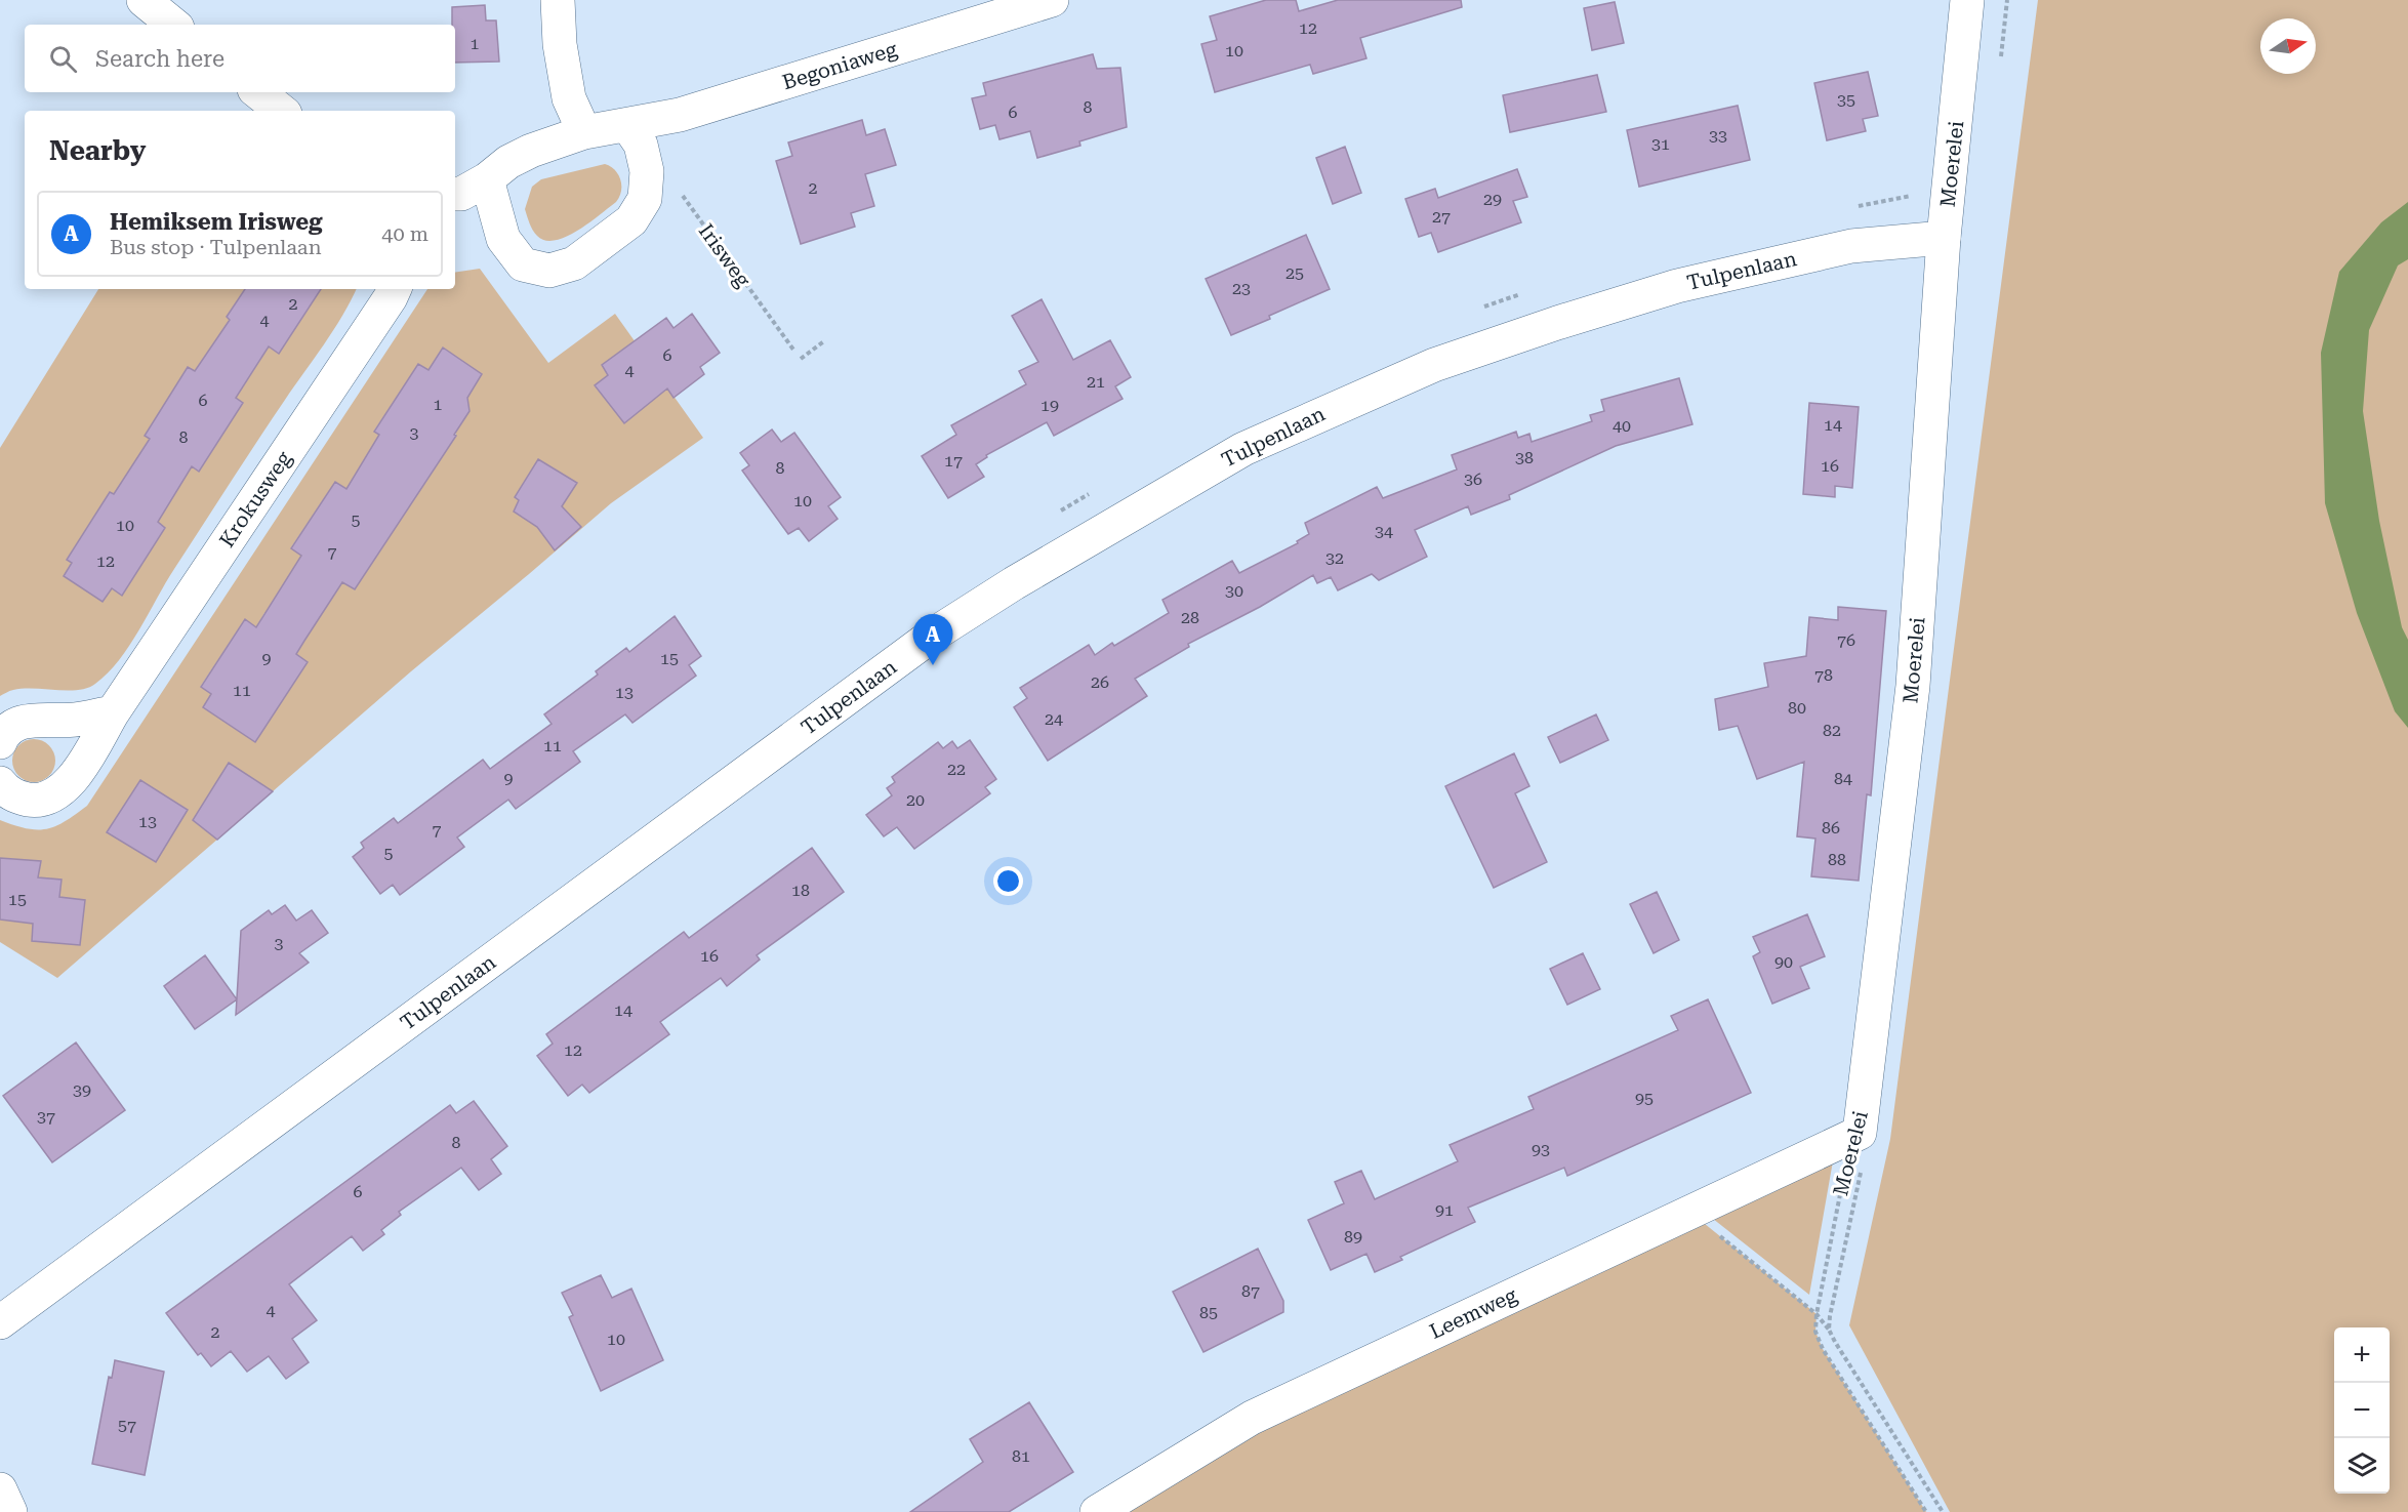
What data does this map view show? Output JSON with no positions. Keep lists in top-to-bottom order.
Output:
{
  "streets": {
    "street": [
      "Begoniaweg",
      "Moerelei",
      "Tulpenlaan",
      "Krokusweg",
      "Leemweg"
    ],
    "path": ["Irisweg"]
  },
  "crossings": [
    ["Moerelei", "Tulpenlaan"],
    ["Moerelei", "Leemweg"]
  ],
  "house_numbers": [
    "12",
    "1",
    "10",
    "35",
    "8",
    "6",
    "33",
    "31",
    "2",
    "29",
    "27",
    "25",
    "23",
    "2",
    "4",
    "6",
    "4",
    "21",
    "6",
    "1",
    "19",
    "14",
    "40",
    "3",
    "8",
    "38",
    "17",
    "16",
    "8",
    "36",
    "10",
    "5",
    "10",
    "34",
    "7",
    "32",
    "12",
    "30",
    "28",
    "76",
    "9",
    "15",
    "78",
    "26",
    "11",
    "13",
    "80",
    "24",
    "82",
    "11",
    "22",
    "9",
    "84",
    "20",
    "13",
    "86",
    "7",
    "5",
    "88",
    "18",
    "15",
    "3",
    "16",
    "90",
    "14",
    "12",
    "39",
    "95",
    "37",
    "8",
    "93",
    "6",
    "91",
    "89",
    "87",
    "4",
    "85",
    "2",
    "10",
    "57",
    "81"
  ],
  "north": "right",
  "page": {
    "search": "Search here",
    "heading": "Nearby",
    "list": [
      {
        "mark": "A",
        "name": "Hemiksem Irisweg",
        "note": "Bus stop · Tulpenlaan",
        "value": "40 m"
      }
    ],
    "pins": "A",
    "map_buttons": ["+", "−"]
  }
}
